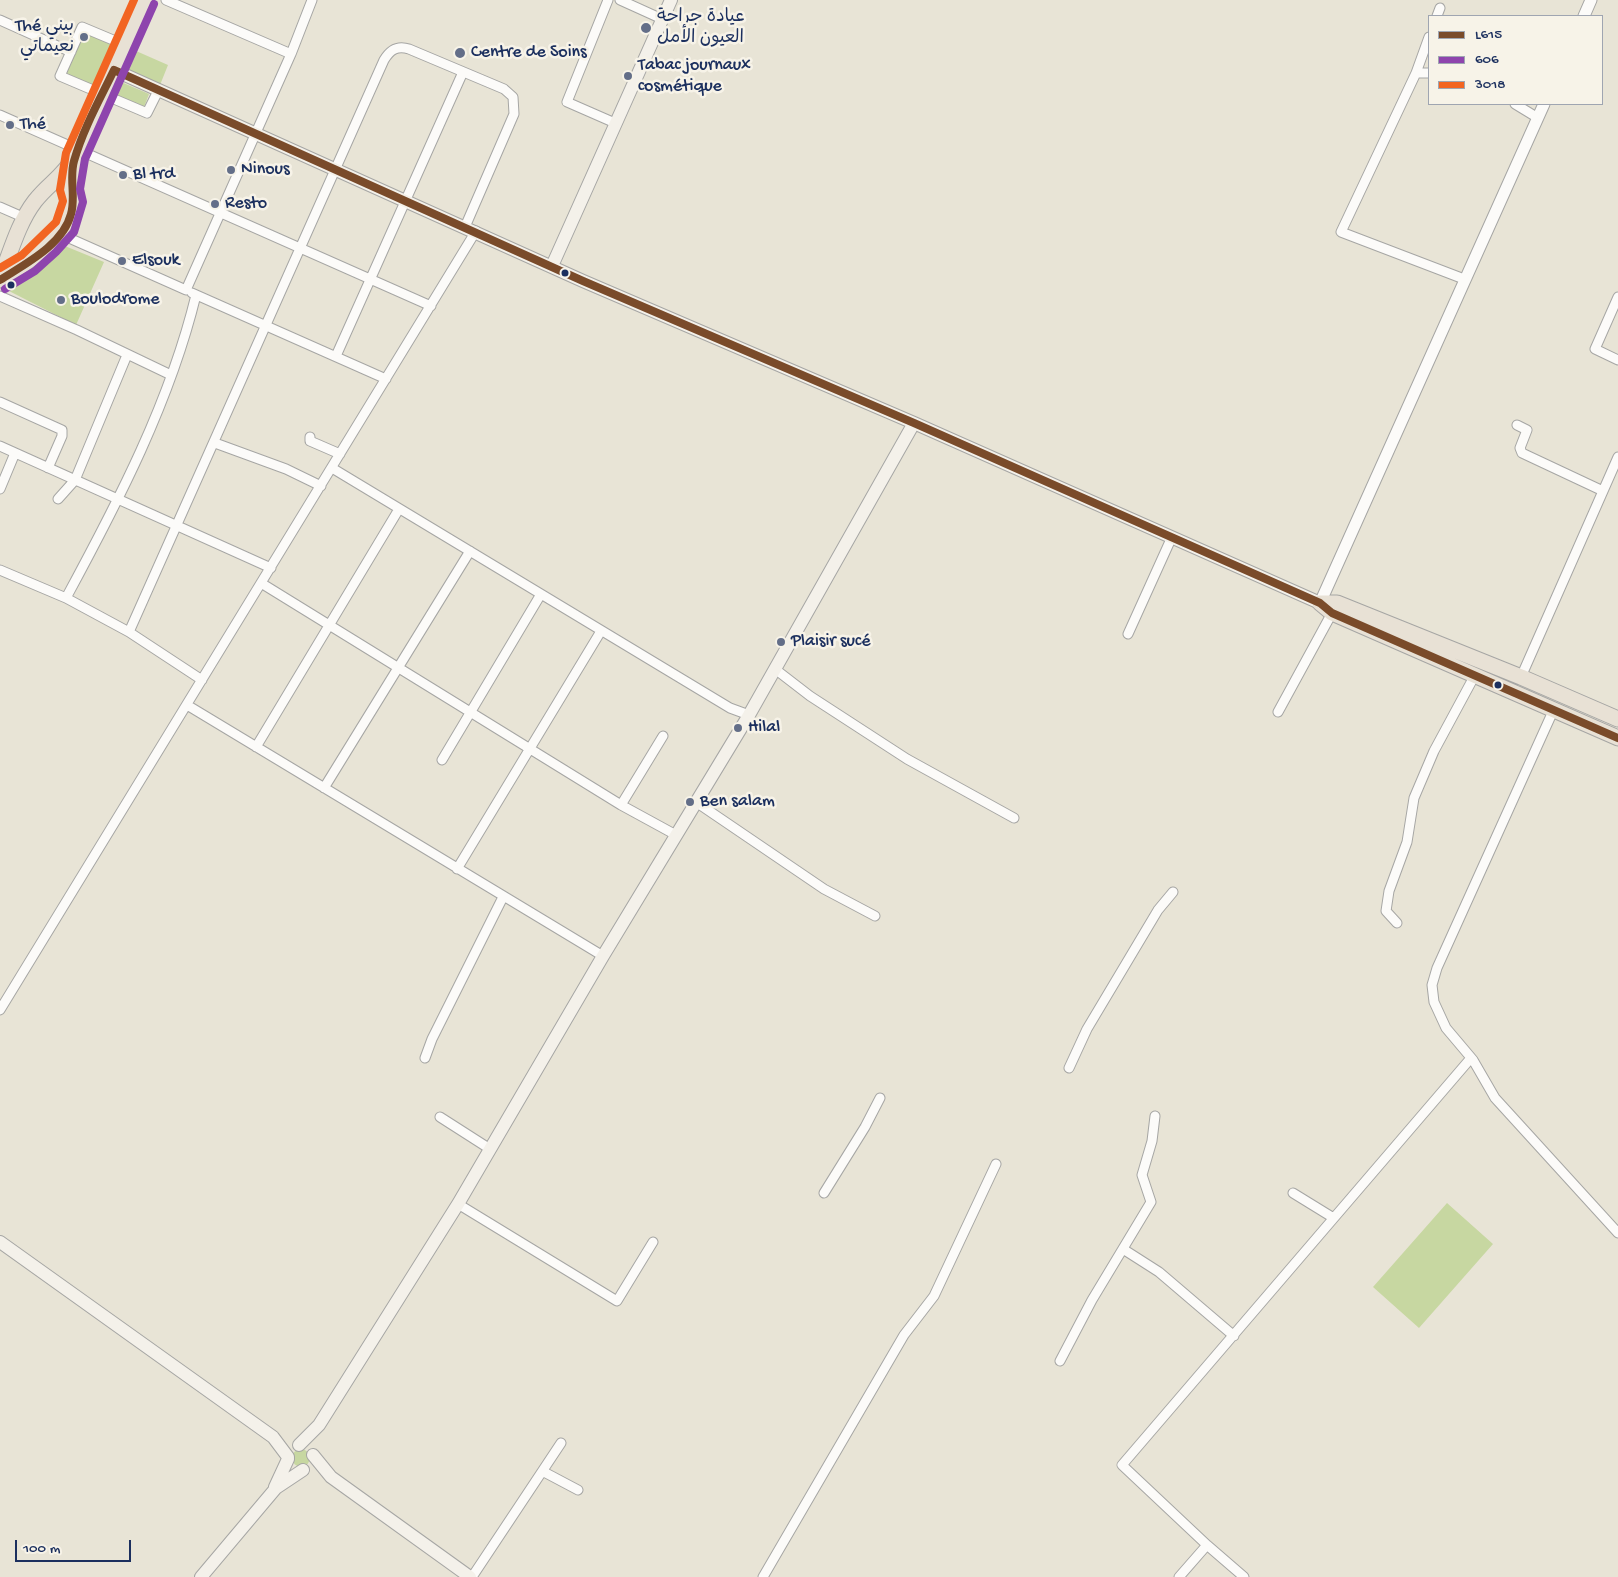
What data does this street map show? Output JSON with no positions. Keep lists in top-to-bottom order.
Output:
{
  "places": [
    "عيادة جراحة العيون الأمل",
    "Thé بيني نعيماتي",
    "Centre de Soins",
    "Tabac journaux cosmétique",
    "Thé",
    "Ninous",
    "Bl trd",
    "Resto",
    "Elsouk",
    "Boulodrome",
    "Plaisir sucé",
    "Hilal",
    "Ben salam"
  ],
  "lines": ["transit line 3018", "transit line 606", "transit line L615"],
  "legend": ["L615", "606", "3018"],
  "scale_bar": "100 m"
}
